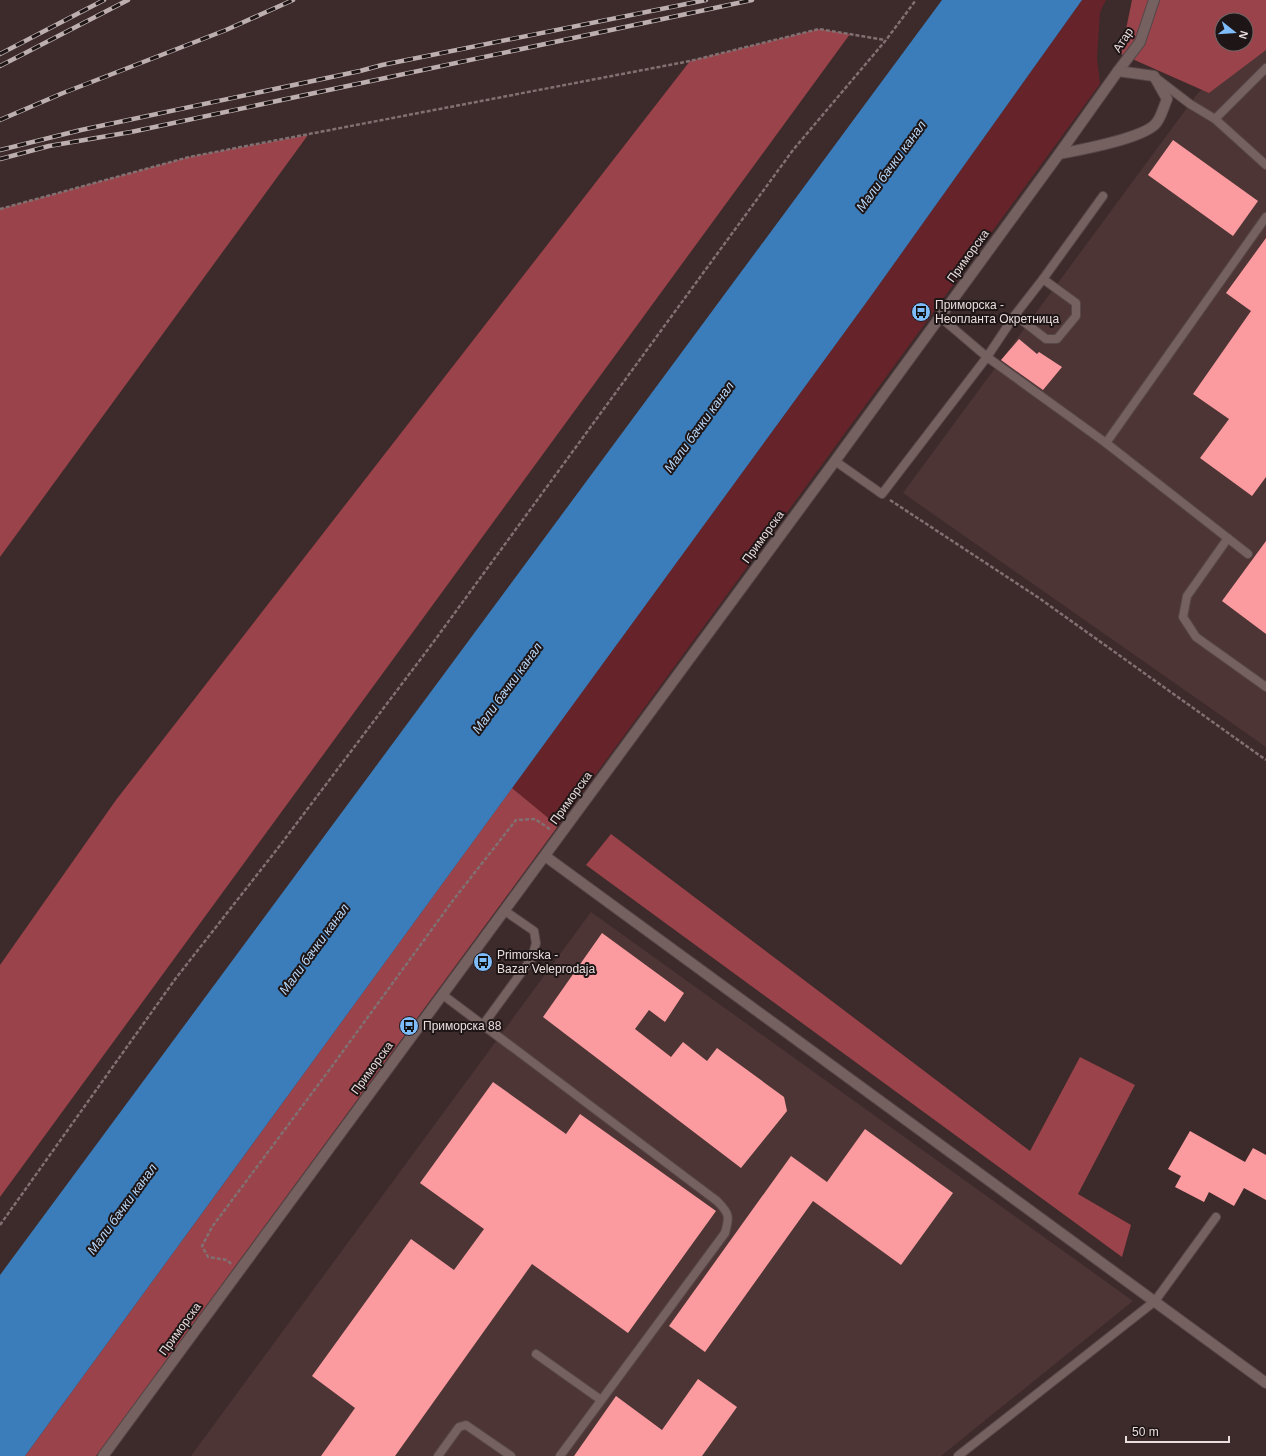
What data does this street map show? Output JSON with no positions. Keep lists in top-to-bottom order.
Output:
{
  "streets": {
    "street": ["Атар", "Приморска"]
  },
  "crossings": [
    ["Атар", "Приморска"]
  ],
  "water": ["Мали бачки канал"],
  "places": {
    "bus stop": ["Приморска - Неопланта Окретница", "Primorska - Bazar Veleprodaja", "Приморска 88"]
  },
  "scale_bar": "50 m",
  "north": "right"
}
